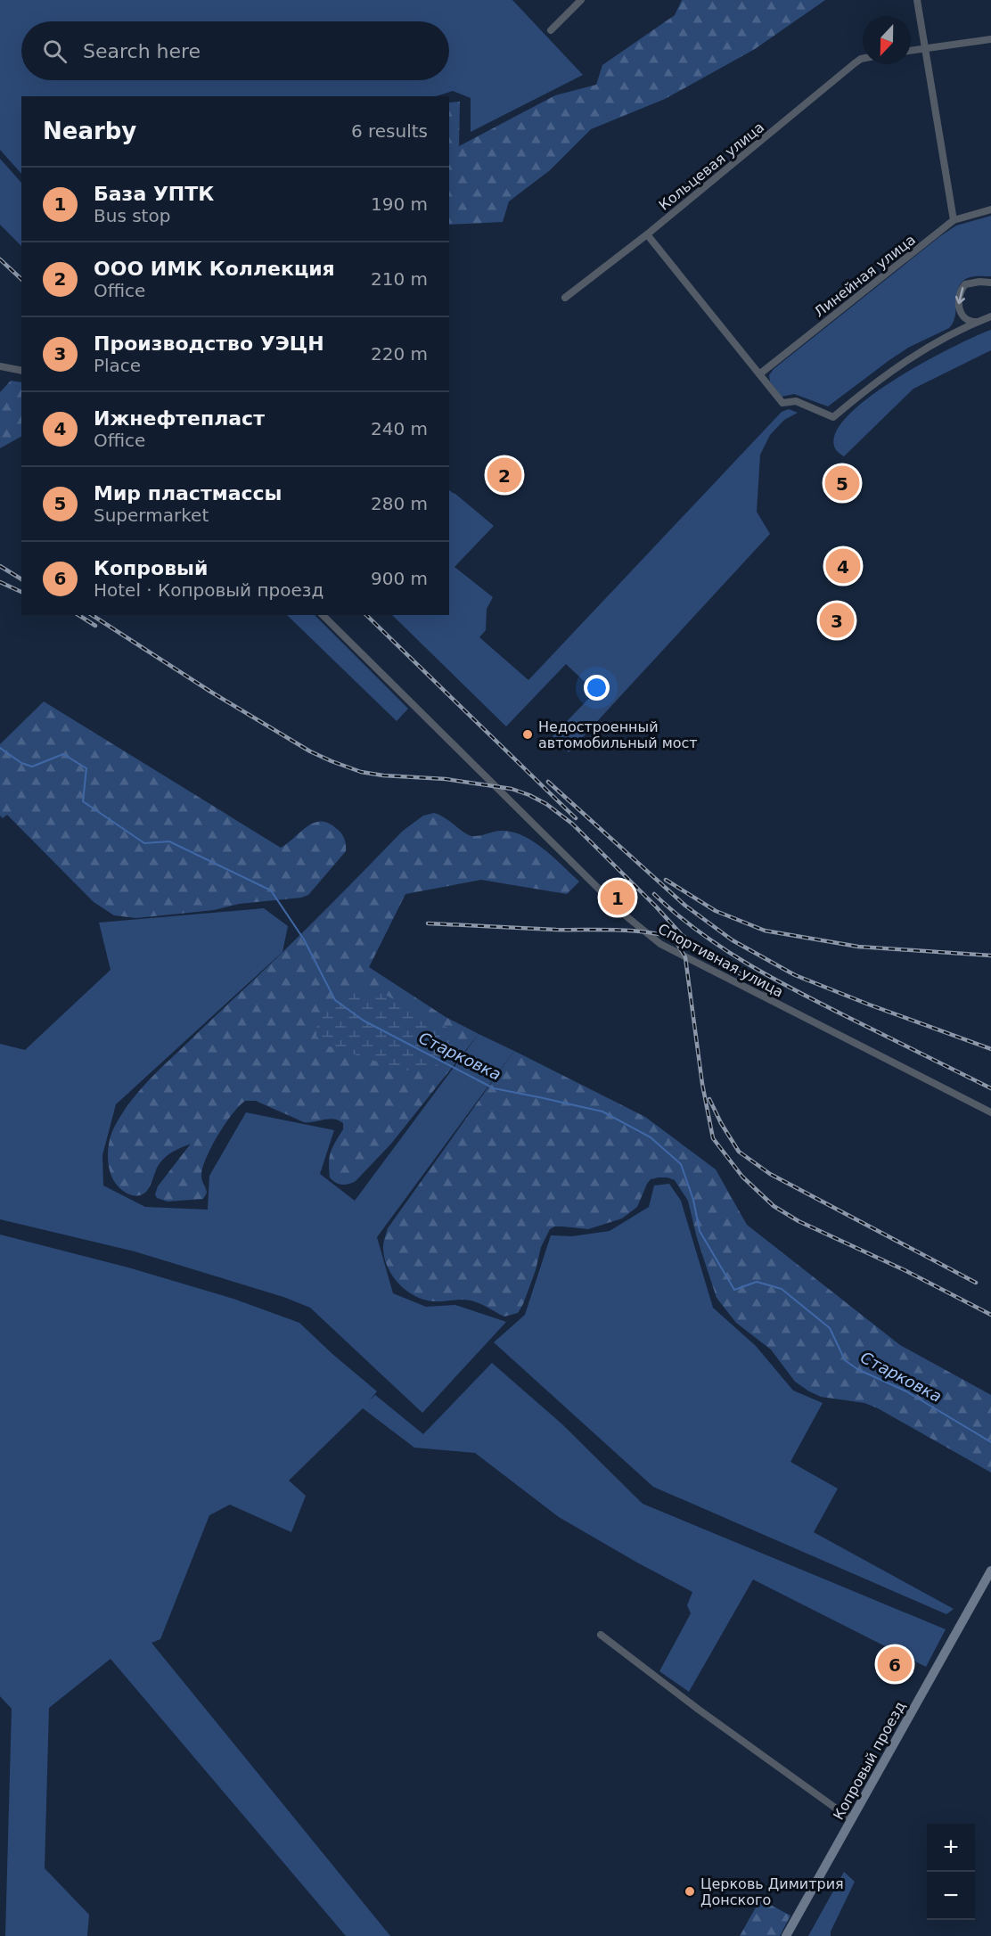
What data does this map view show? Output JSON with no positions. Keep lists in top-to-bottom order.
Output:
{
  "streets": {
    "main road": ["Копровый проезд"],
    "street": ["Кольцевая улица", "Линейная улица", "Спортивная улица"]
  },
  "water": ["Старковка"],
  "places": ["Недостроенный автомобильный мост", "Церковь Димитрия Донского"],
  "north": "bottom",
  "page": {
    "search": "Search here",
    "heading": ["Nearby", "6 results"],
    "list": [
      {
        "mark": "1",
        "name": "База УПТК",
        "note": "Bus stop",
        "value": "190 m"
      },
      {
        "mark": "2",
        "name": "ООО ИМК Коллекция",
        "note": "Office",
        "value": "210 m"
      },
      {
        "mark": "3",
        "name": "Производство УЭЦН",
        "note": "Place",
        "value": "220 m"
      },
      {
        "mark": "4",
        "name": "Ижнефтепласт",
        "note": "Office",
        "value": "240 m"
      },
      {
        "mark": "5",
        "name": "Мир пластмассы",
        "note": "Supermarket",
        "value": "280 m"
      },
      {
        "mark": "6",
        "name": "Копровый",
        "note": "Hotel · Копровый проезд",
        "value": "900 m"
      }
    ],
    "pins": [
      "2",
      "5",
      "4",
      "3",
      "1",
      "6"
    ],
    "map_buttons": ["+", "−"]
  }
}
